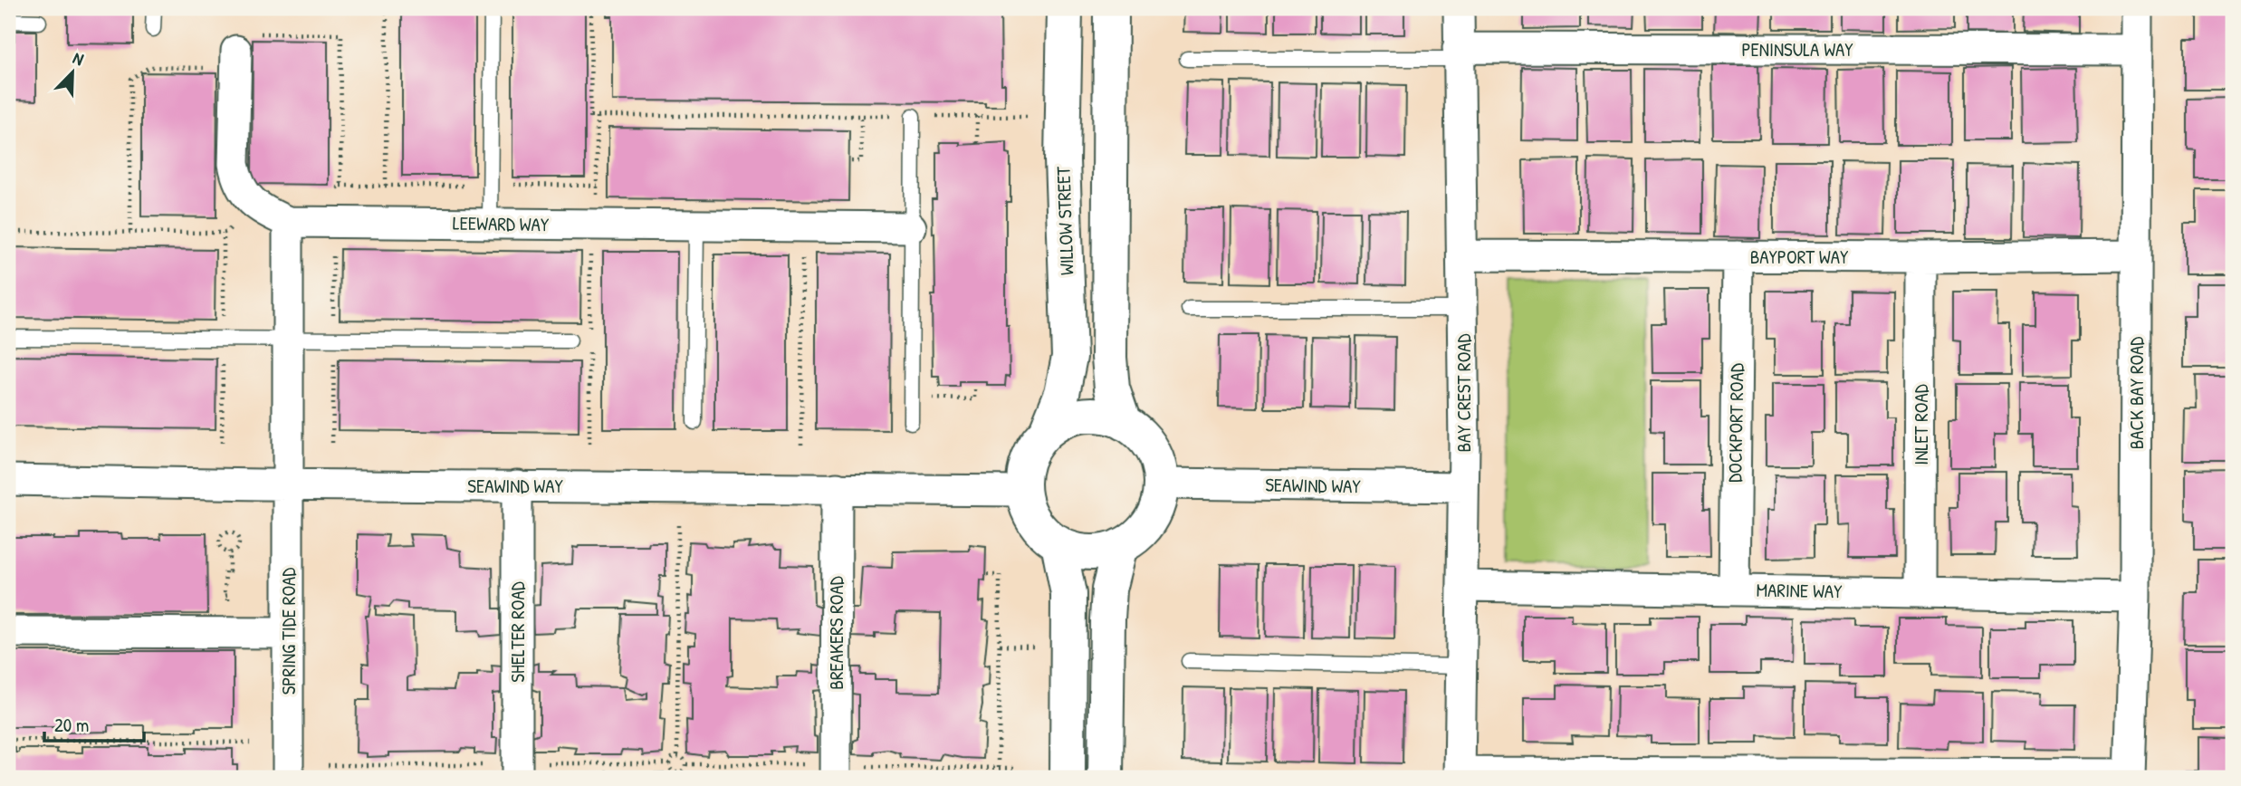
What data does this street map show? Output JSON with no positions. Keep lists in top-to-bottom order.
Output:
{
  "streets": {
    "street": [
      "PENINSULA WAY",
      "WILLOW STREET",
      "LEEWARD WAY",
      "BAYPORT WAY",
      "BAY CREST ROAD",
      "BACK BAY ROAD",
      "DOCKPORT ROAD",
      "INLET ROAD",
      "SEAWIND WAY",
      "MARINE WAY",
      "SPRING TIDE ROAD",
      "SHELTER ROAD",
      "BREAKERS ROAD"
    ]
  },
  "crossings": [
    ["PENINSULA WAY", "BAY CREST ROAD"],
    ["PENINSULA WAY", "BACK BAY ROAD"],
    ["WILLOW STREET", "SEAWIND WAY"],
    ["LEEWARD WAY", "SPRING TIDE ROAD"],
    ["BAYPORT WAY", "BAY CREST ROAD"],
    ["BAYPORT WAY", "BACK BAY ROAD"],
    ["BAYPORT WAY", "DOCKPORT ROAD"],
    ["BAYPORT WAY", "INLET ROAD"],
    ["BAY CREST ROAD", "SEAWIND WAY"],
    ["BAY CREST ROAD", "MARINE WAY"],
    ["BACK BAY ROAD", "MARINE WAY"],
    ["DOCKPORT ROAD", "MARINE WAY"],
    ["INLET ROAD", "MARINE WAY"],
    ["SEAWIND WAY", "SPRING TIDE ROAD"],
    ["SEAWIND WAY", "SHELTER ROAD"],
    ["SEAWIND WAY", "BREAKERS ROAD"]
  ],
  "scale_bar": "20 m",
  "north": "top right"
}
